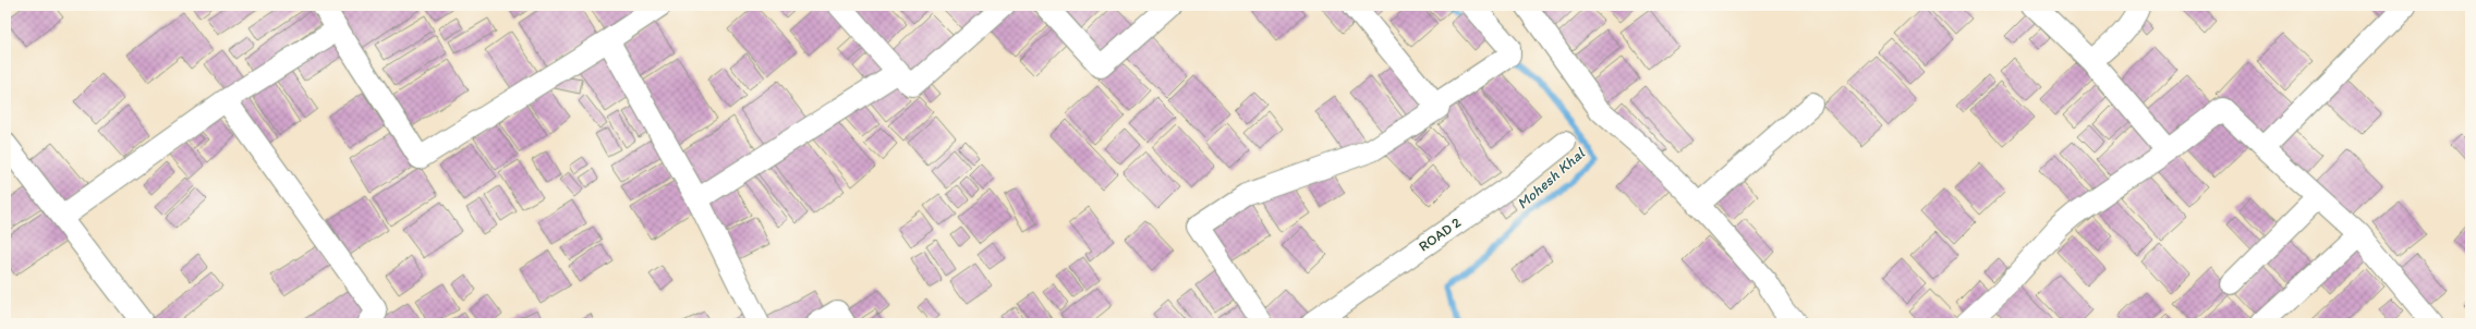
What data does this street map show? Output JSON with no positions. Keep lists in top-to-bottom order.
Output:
{
  "streets": {
    "street": ["ROAD 2"]
  },
  "water": ["Mohesh Khal"]
}
